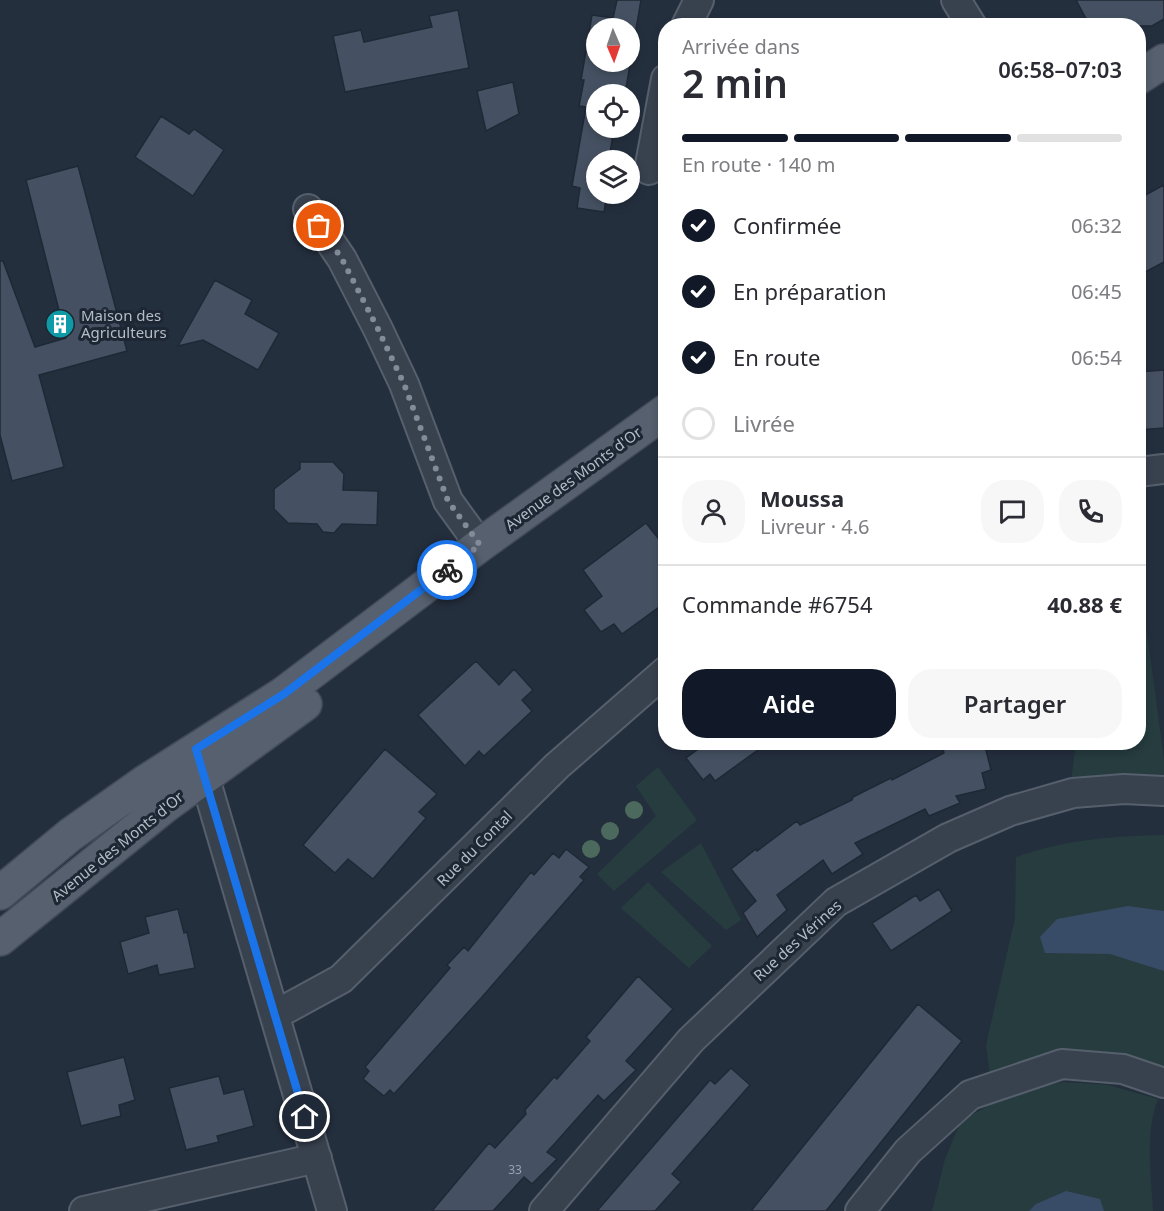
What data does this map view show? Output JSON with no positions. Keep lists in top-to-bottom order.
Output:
{
  "streets": {
    "main road": ["Avenue des Monts d'Or"],
    "street": ["Rue du Contal", "Rue des Vérines"]
  },
  "places": {
    "building": ["Maison des Agriculteurs"]
  },
  "house_numbers": ["33"],
  "north": "bottom",
  "page": {
    "heading": ["2 min", "Arrivée dans", "06:58–07:03"],
    "panel": [
      "Moussa",
      "Livreur · 4.6",
      "Commande #6754",
      "40.88 €"
    ],
    "bar": "En route · 140 m",
    "list": [
      ["Confirmée", "06:32"],
      ["En préparation", "06:45"],
      ["En route", "06:54"],
      "Livrée"
    ],
    "buttons": ["Aide", "Partager"]
  }
}
